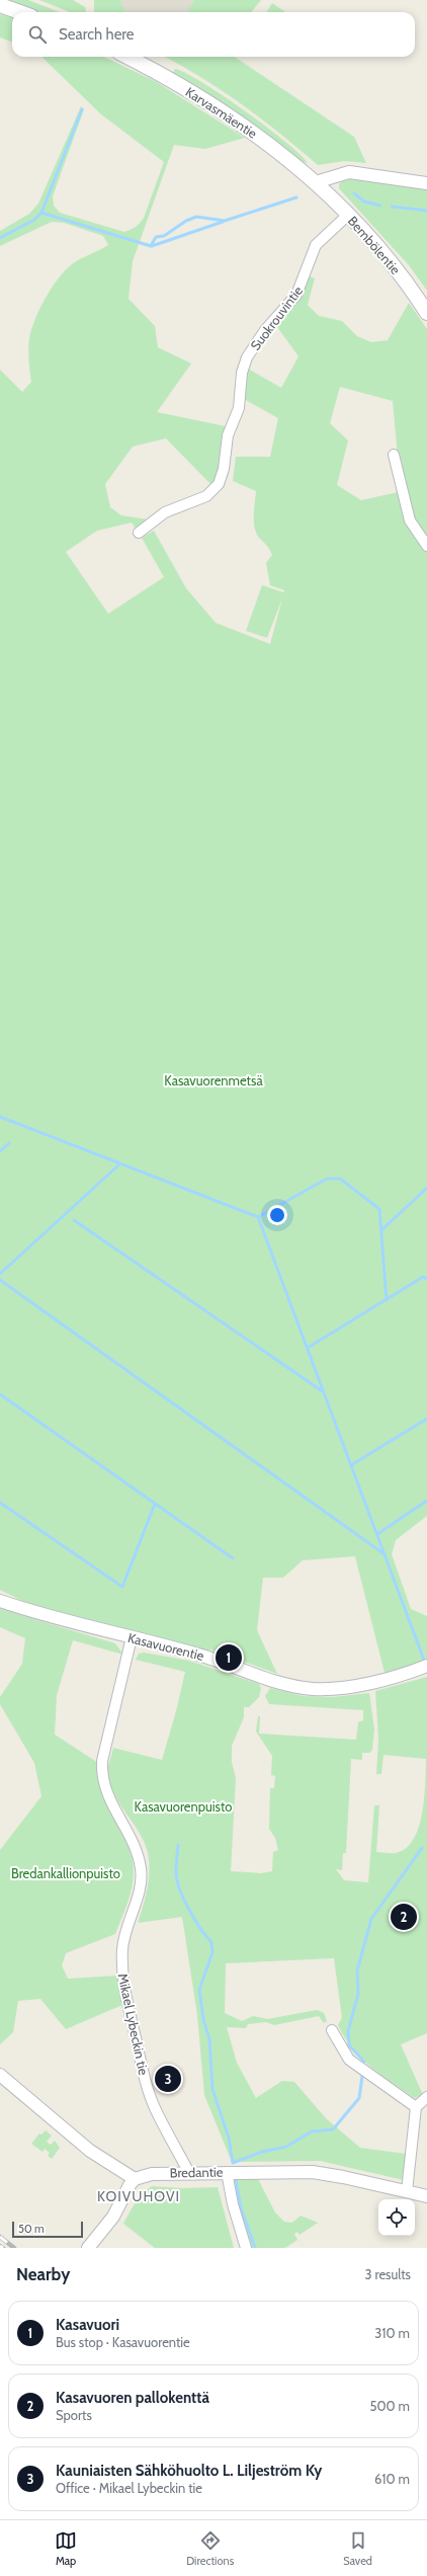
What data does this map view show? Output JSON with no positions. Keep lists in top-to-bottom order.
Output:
{
  "streets": {
    "main road": ["Karvasmäentie", "Bembölentie"],
    "street": [
      "Suokrouvintie",
      "Kasavuorentie",
      "Mikael Lybeckin tie",
      "Bredantie"
    ]
  },
  "crossings": [
    ["Karvasmäentie", "Bembölentie"],
    ["Bembölentie", "Suokrouvintie"],
    ["Kasavuorentie", "Mikael Lybeckin tie"],
    ["Mikael Lybeckin tie", "Bredantie"]
  ],
  "districts": ["KOIVUHOVI"],
  "parks": ["Kasavuorenmetsä", "Kasavuorenpuisto", "Bredankallionpuisto"],
  "scale_bar": "50 m",
  "page": {
    "search": "Search here",
    "pins": ["1", "2", "3"],
    "scale": "50 m",
    "heading": ["Nearby", "3 results"],
    "list": [
      {
        "mark": "1",
        "name": "Kasavuori",
        "note": "Bus stop · Kasavuorentie",
        "value": "310 m"
      },
      {
        "mark": "2",
        "name": "Kasavuoren pallokenttä",
        "note": "Sports",
        "value": "500 m"
      },
      {
        "mark": "3",
        "name": "Kauniaisten Sähköhuolto L. Liljeström Ky",
        "note": "Office · Mikael Lybeckin tie",
        "value": "610 m"
      }
    ],
    "nav": ["Map", "Directions", "Saved"]
  }
}
